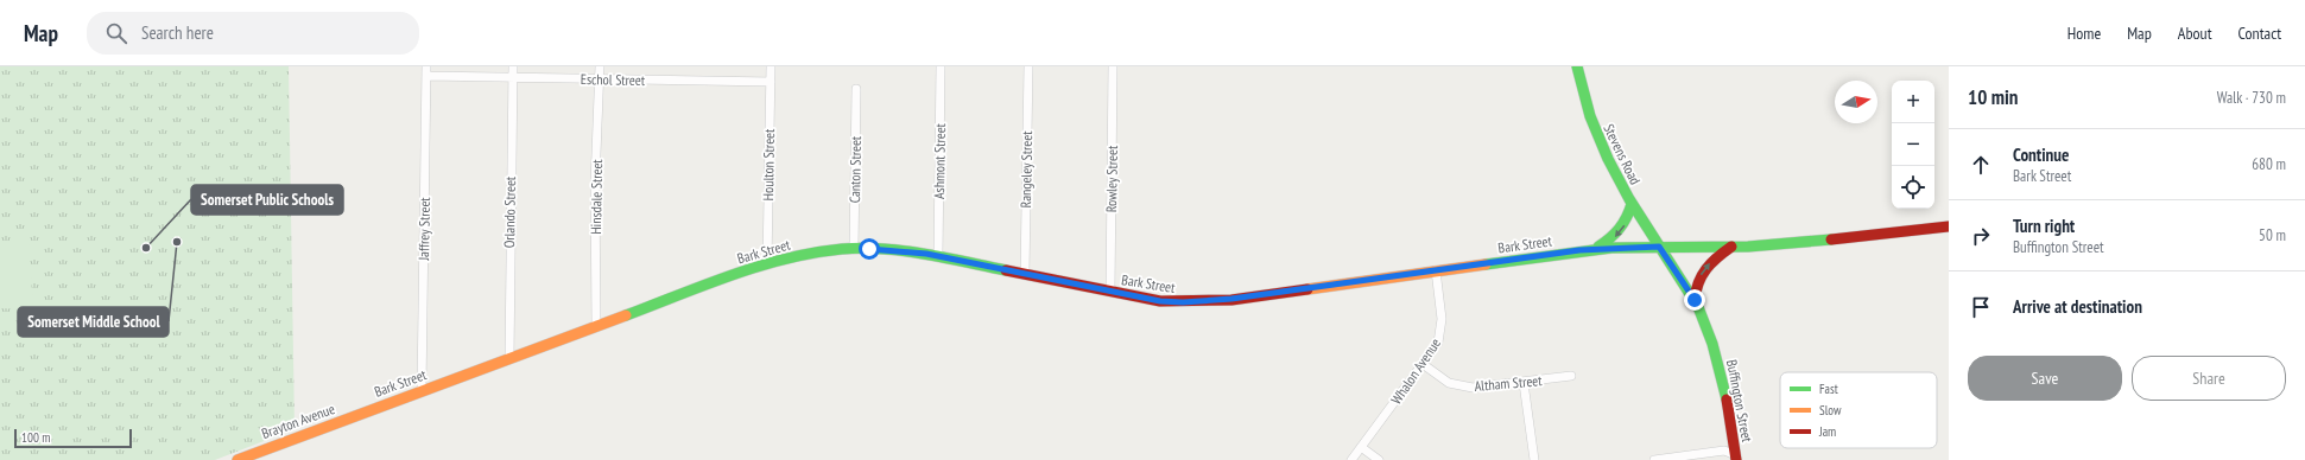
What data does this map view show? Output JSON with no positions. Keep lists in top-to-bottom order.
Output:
{
  "streets": {
    "main road": [
      "Stevens Road",
      "Bark Street",
      "Buffington Street",
      "Brayton Avenue"
    ],
    "street": [
      "Eschol Street",
      "Ashmont Street",
      "Houlton Street",
      "Canton Street",
      "Rangeley Street",
      "Rowley Street",
      "Hinsdale Street",
      "Orlando Street",
      "Jaffrey Street",
      "Whalon Avenue",
      "Altham Street"
    ]
  },
  "crossings": [
    ["Eschol Street", "Houlton Street"],
    ["Eschol Street", "Hinsdale Street"],
    ["Eschol Street", "Orlando Street"],
    ["Eschol Street", "Jaffrey Street"],
    ["Stevens Road", "Bark Street"],
    ["Stevens Road", "Buffington Street"],
    ["Ashmont Street", "Bark Street"],
    ["Houlton Street", "Bark Street"],
    ["Canton Street", "Bark Street"],
    ["Rangeley Street", "Bark Street"],
    ["Rowley Street", "Bark Street"],
    ["Hinsdale Street", "Bark Street"],
    ["Orlando Street", "Bark Street"],
    ["Jaffrey Street", "Bark Street"],
    ["Bark Street", "Whalon Avenue"],
    ["Bark Street", "Buffington Street"],
    ["Bark Street", "Brayton Avenue"],
    ["Whalon Avenue", "Altham Street"]
  ],
  "places": ["Somerset Middle School", "Somerset Public Schools"],
  "legend": ["Fast", "Slow", "Jam"],
  "scale_bar": "100 m",
  "north": "right",
  "page": {
    "header": "Map",
    "search": "Search here",
    "nav": [
      "Home",
      "Map",
      "About",
      "Contact"
    ],
    "heading": ["10 min", "Walk · 730 m"],
    "map_buttons": ["+", "−"],
    "list": [
      ["Continue", "Bark Street", "680 m"],
      ["Turn right", "Buffington Street", "50 m"],
      "Arrive at destination"
    ],
    "buttons": ["Save", "Share"],
    "scale": "100 m"
  }
}
